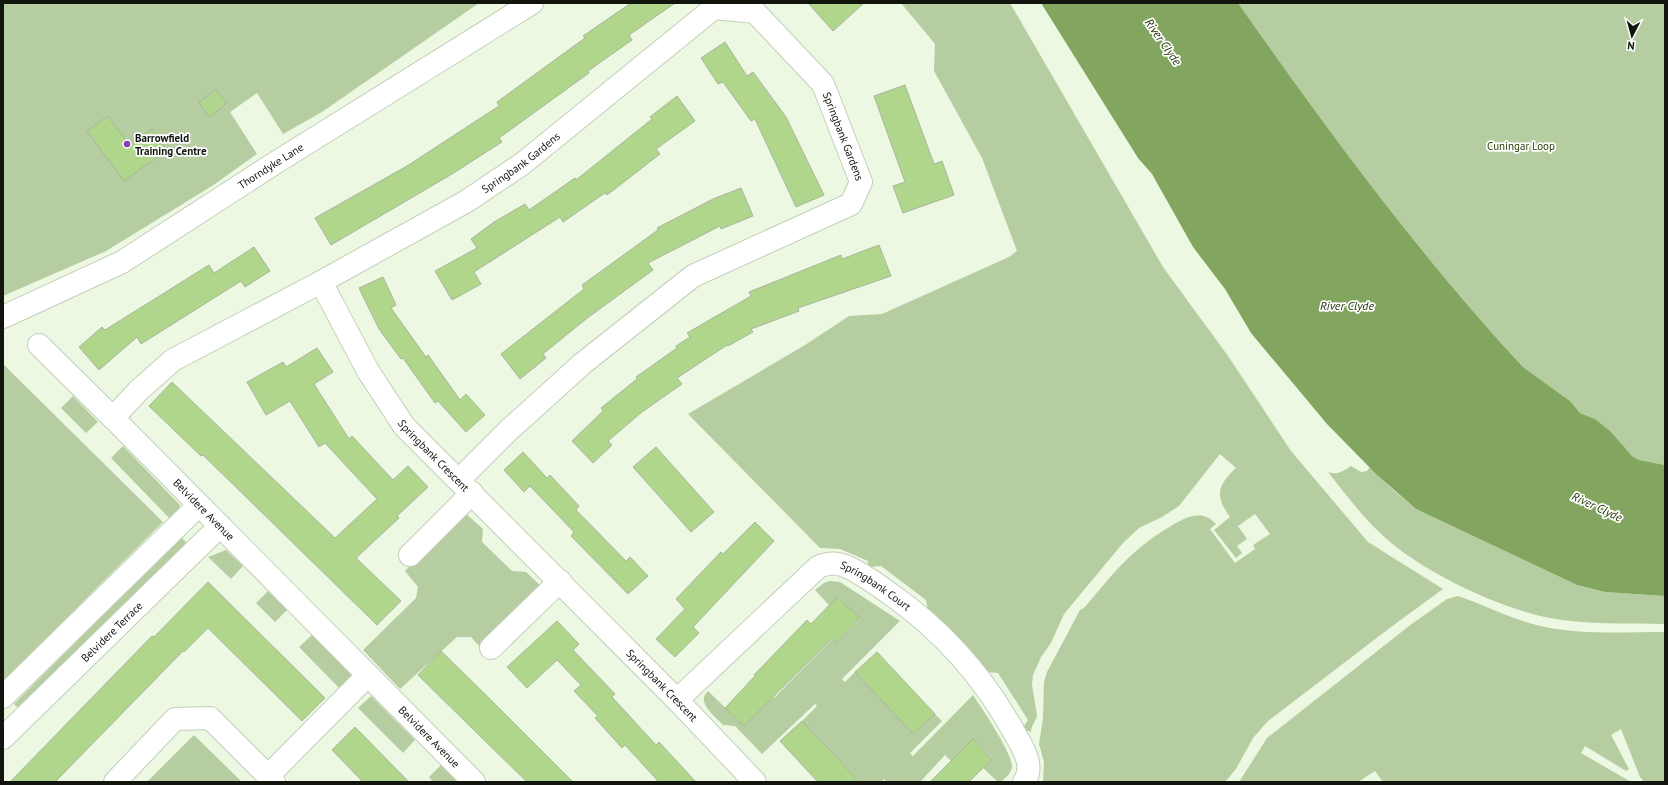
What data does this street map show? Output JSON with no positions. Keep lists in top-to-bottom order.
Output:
{
  "streets": {
    "street": [
      "Springbank Gardens",
      "Thorndyke Lane",
      "Springbank Crescent",
      "Belvidere Avenue",
      "Springbank Court",
      "Belvidere Terrace"
    ]
  },
  "crossings": [
    ["Springbank Gardens", "Springbank Crescent"],
    ["Springbank Crescent", "Springbank Court"],
    ["Belvidere Avenue", "Belvidere Terrace"]
  ],
  "water": ["River Clyde"],
  "parks": ["Cuningar Loop"],
  "places": ["Barrowfield Training Centre"],
  "north": "bottom"
}
